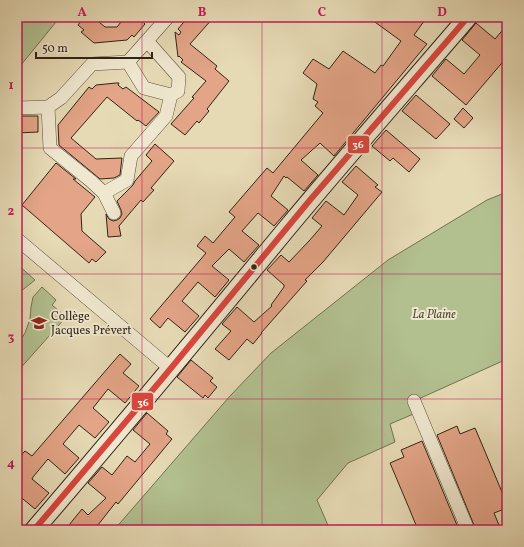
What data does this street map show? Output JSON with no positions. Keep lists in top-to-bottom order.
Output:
{
  "parks": ["La Plaine"],
  "places": {
    "school or university": ["Collège Jacques Prévert"]
  },
  "lines": ["transit line 36"],
  "scale_bar": "50 m",
  "grid": {
    "columns": [
      "A",
      "B",
      "C",
      "D"
    ],
    "rows": [
      "1",
      "2",
      "3",
      "4"
    ]
  }
}
